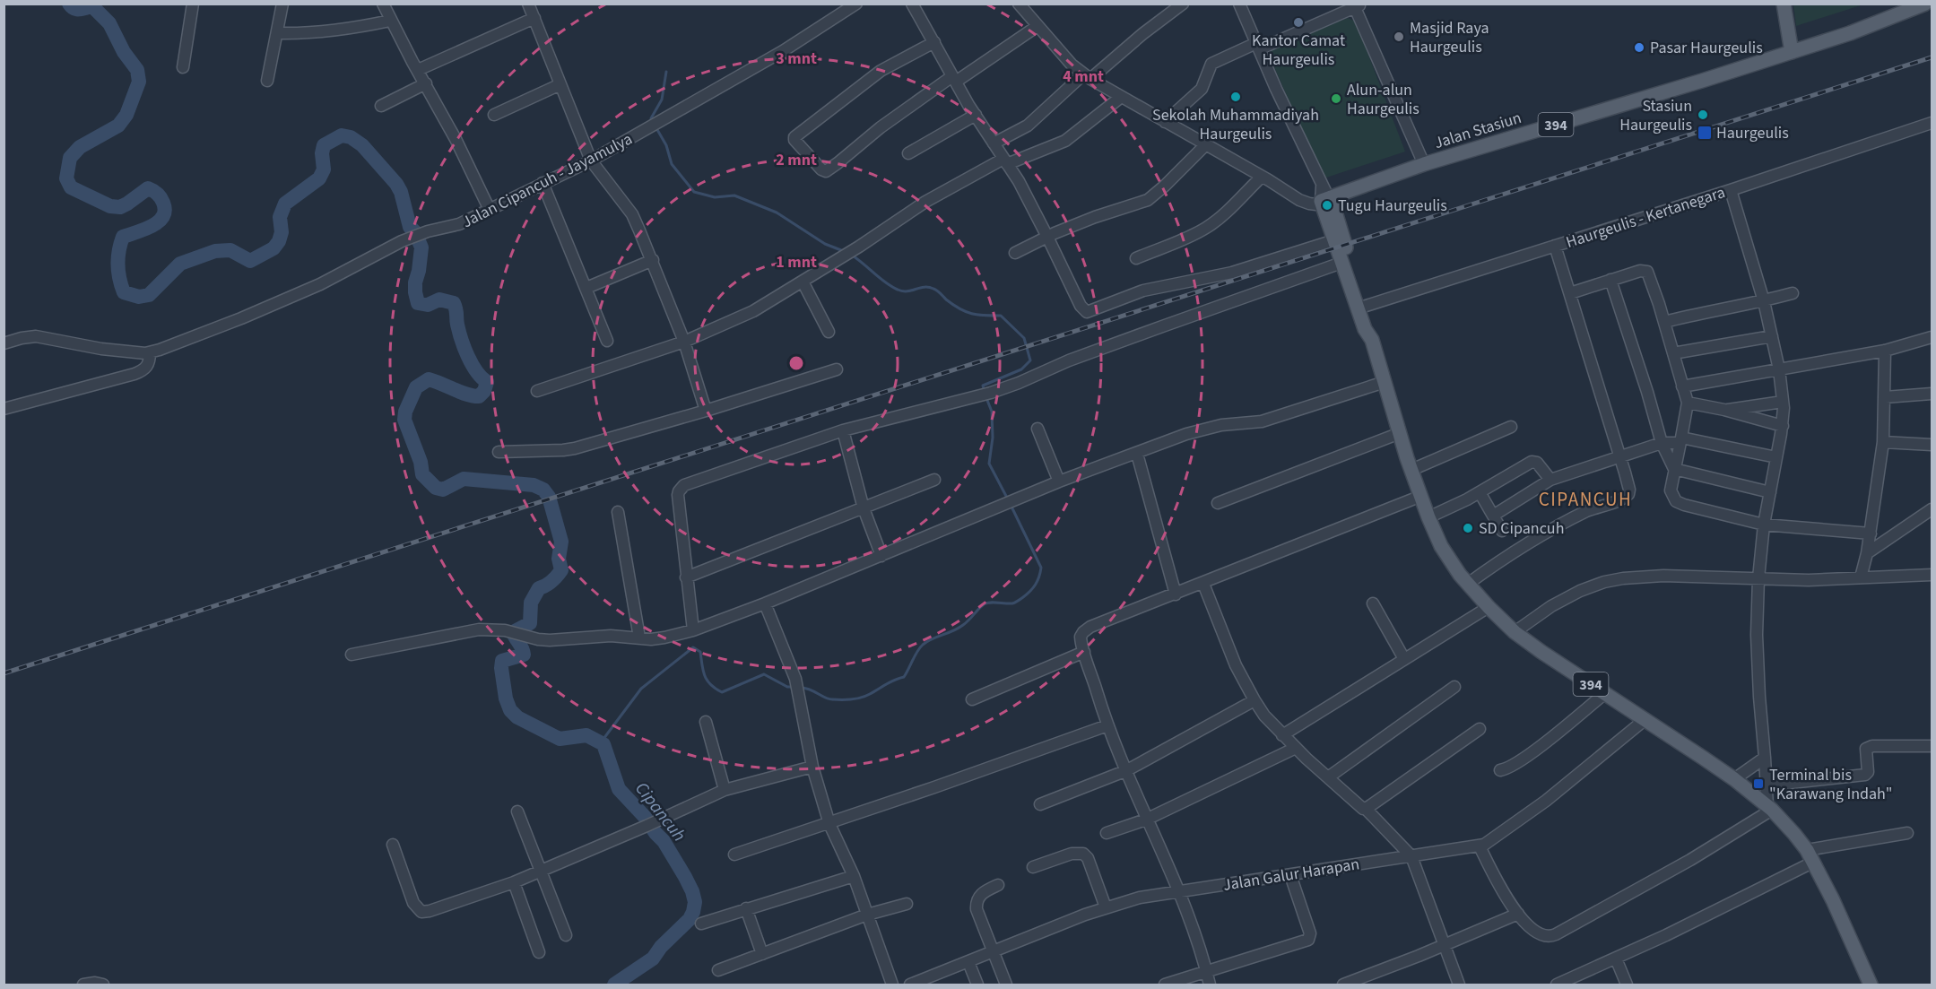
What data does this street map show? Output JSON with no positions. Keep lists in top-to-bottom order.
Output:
{
  "streets": {
    "main road": ["394", "Jalan Stasiun"],
    "street": ["Jalan Cipancuh - Jayamulya", "Haurgeulis - Kertanegara", "Jalan Galur Harapan"]
  },
  "crossings": [
    ["394", "Jalan Stasiun"],
    ["394", "Haurgeulis - Kertanegara"],
    ["394", "Jalan Galur Harapan"]
  ],
  "districts": ["CIPANCUH"],
  "water": ["Cipancuh"],
  "places": {
    "other": [
      "Kantor Camat Haurgeulis",
      "Masjid Raya Haurgeulis",
      "Pasar Haurgeulis",
      "Sekolah Muhammadiyah Haurgeulis",
      "Alun-alun Haurgeulis",
      "Stasiun Haurgeulis",
      "Tugu Haurgeulis",
      "SD Cipancuh"
    ],
    "transit": ["Haurgeulis", "Terminal bis \"Karawang Indah\""]
  },
  "rings": [
    "3 mnt",
    "4 mnt",
    "2 mnt",
    "1 mnt"
  ]
}
